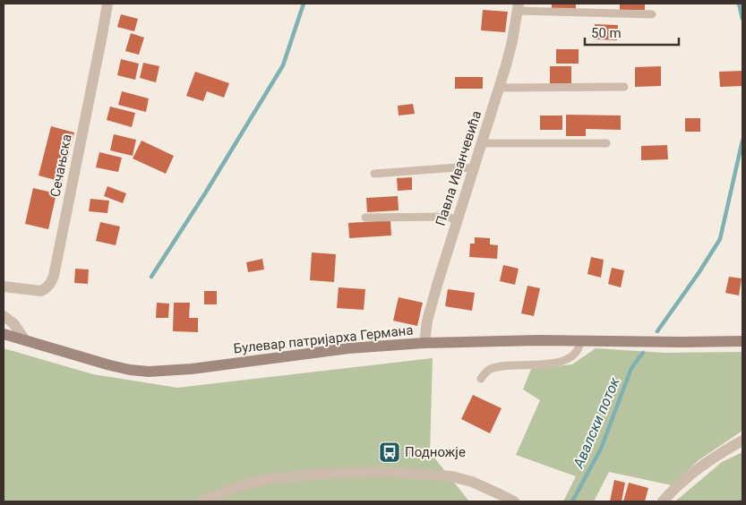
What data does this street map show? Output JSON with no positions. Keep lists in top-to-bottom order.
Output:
{
  "streets": {
    "main road": ["Булевар патријарха Германа"],
    "street": ["Сечањска", "Павла Иванчевића"]
  },
  "crossings": [
    ["Павла Иванчевића", "Булевар патријарха Германа"]
  ],
  "water": ["Авалски поток"],
  "places": {
    "bus stop": ["Подножје"]
  },
  "scale_bar": "50 m"
}
